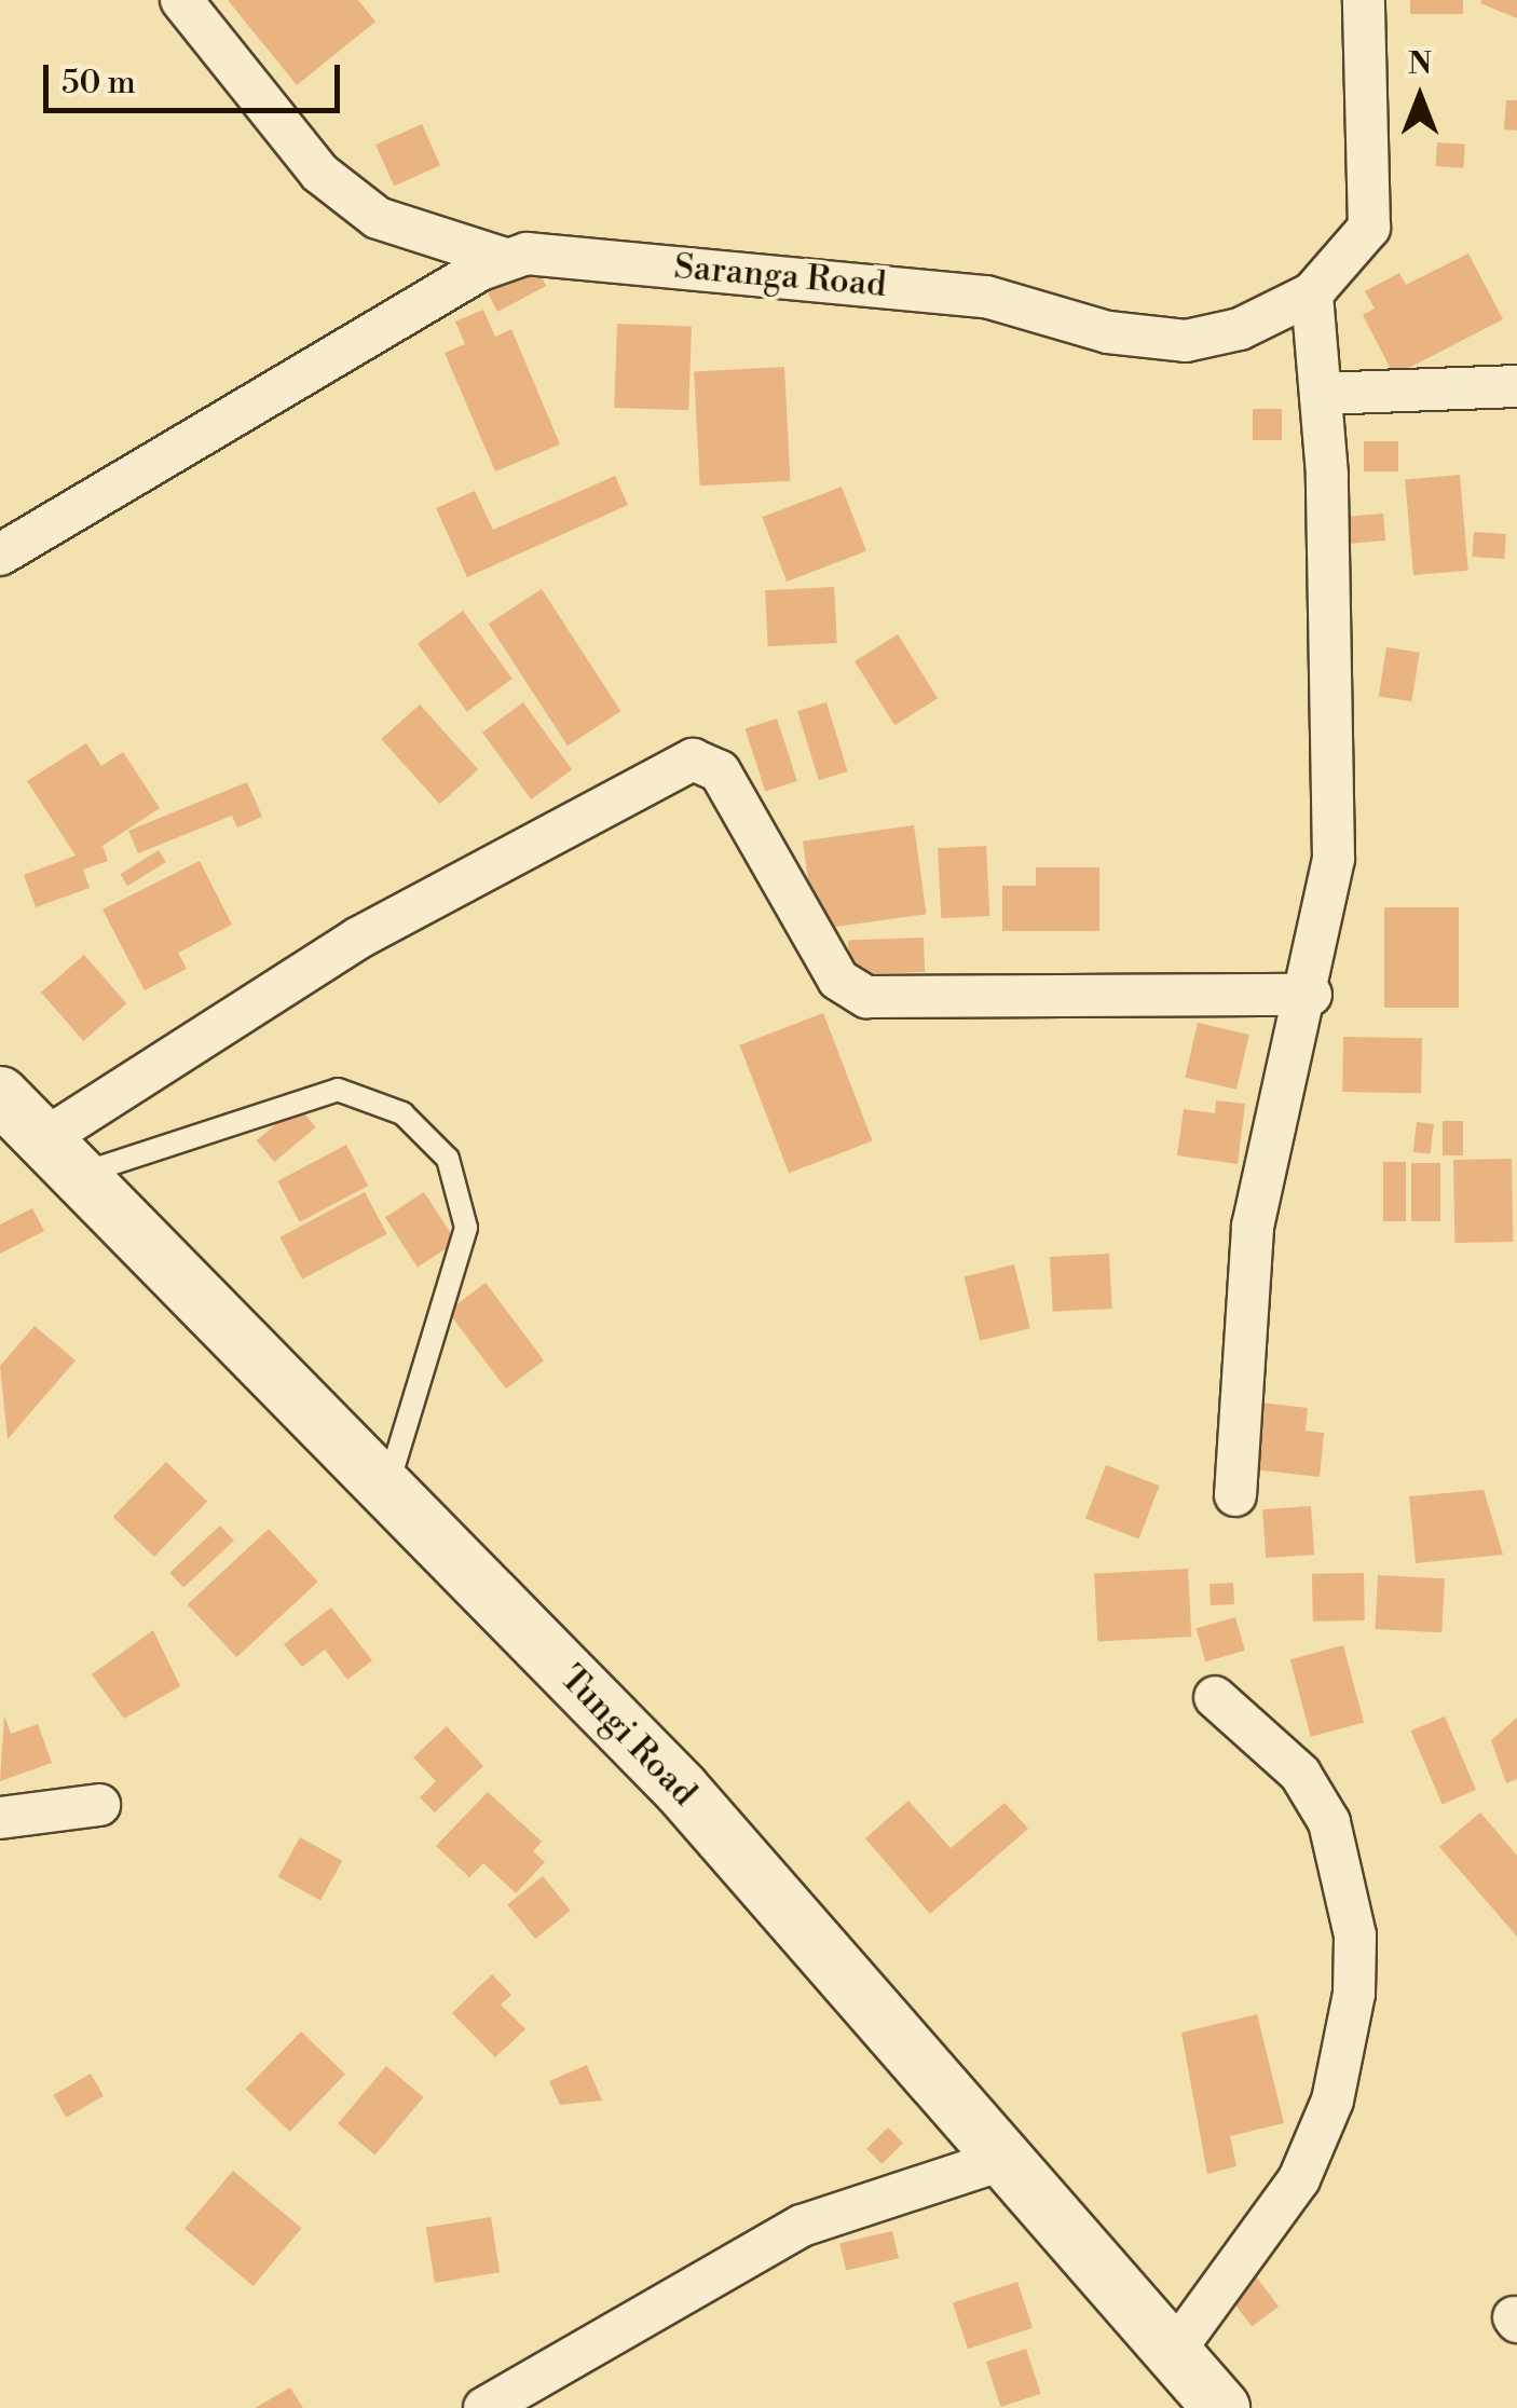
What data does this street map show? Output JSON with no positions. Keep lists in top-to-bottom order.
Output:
{
  "streets": {
    "main road": ["Tungi Road"],
    "street": ["Saranga Road"]
  },
  "scale_bar": "50 m",
  "north": "top"
}
